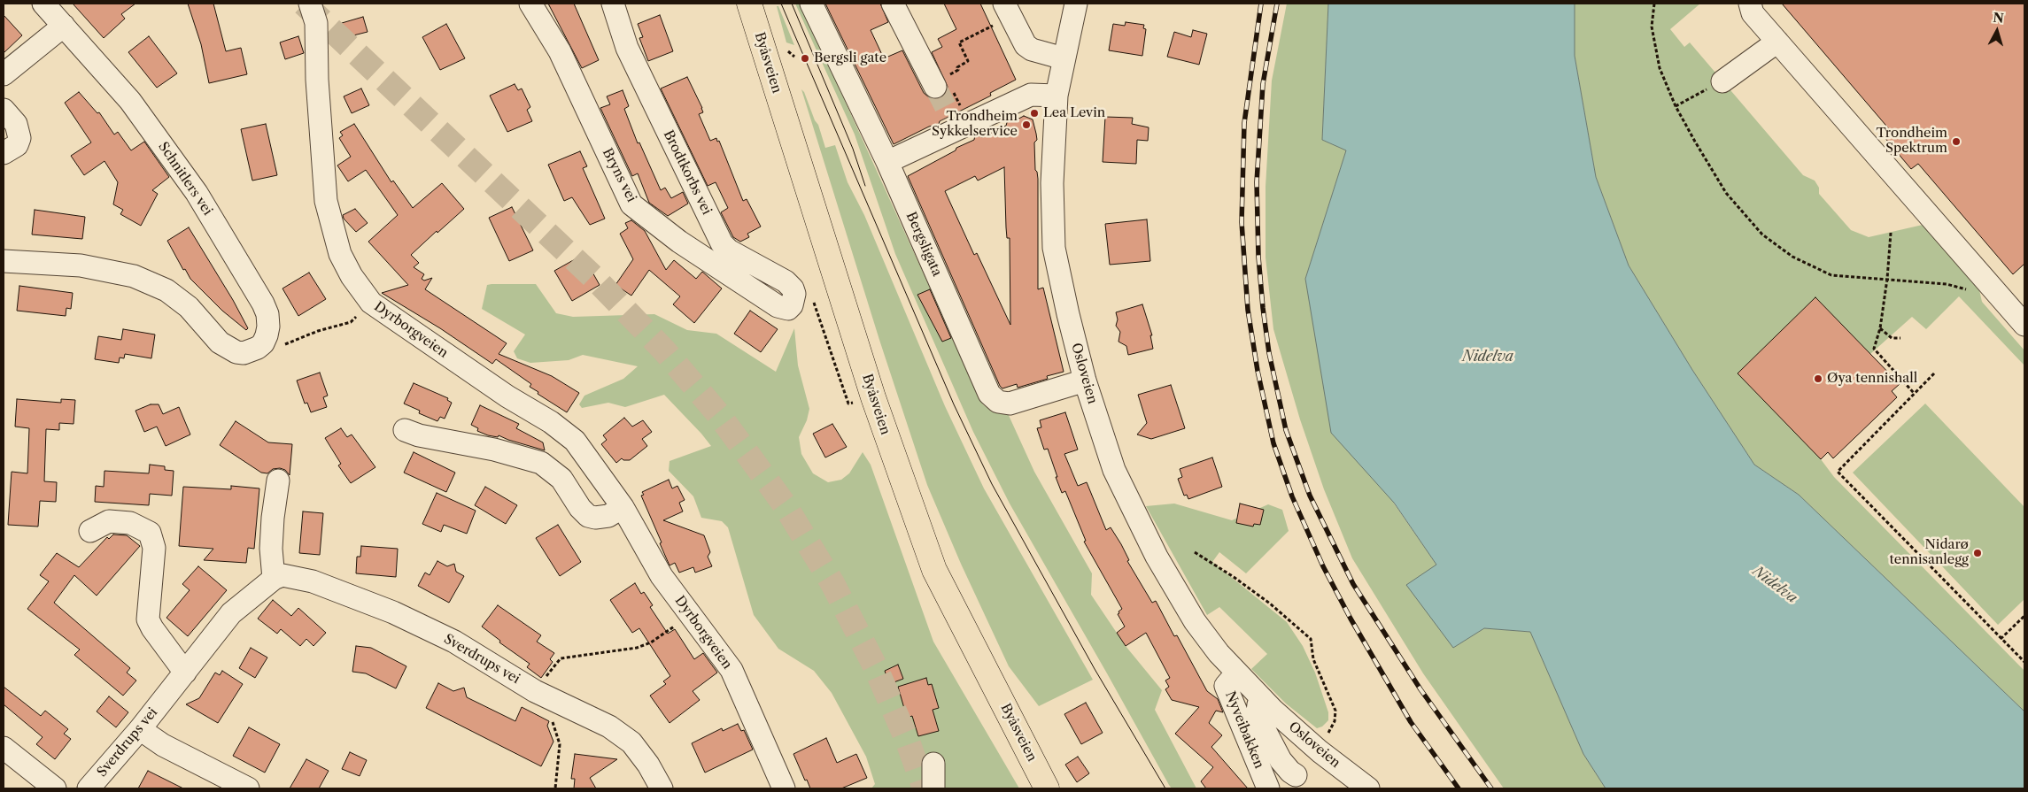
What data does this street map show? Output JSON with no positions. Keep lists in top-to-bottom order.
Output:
{
  "streets": {
    "main road": ["Byåsveien"],
    "street": [
      "Brodtkorbs vei",
      "Bryns vei",
      "Schnitlers vei",
      "Bergsligata",
      "Dyrborgveien",
      "Osloveien",
      "Sverdrups vei",
      "Nyveibakken"
    ]
  },
  "crossings": [
    ["Brodtkorbs vei", "Bryns vei"],
    ["Bergsligata", "Osloveien"],
    ["Osloveien", "Nyveibakken"]
  ],
  "water": ["Nidelva"],
  "places": [
    "Bergsli gate",
    "Lea Levin",
    "Trondheim Sykkelservice",
    "Trondheim Spektrum",
    "Øya tennishall",
    "Nidarø tennisanlegg"
  ],
  "north": "top"
}
